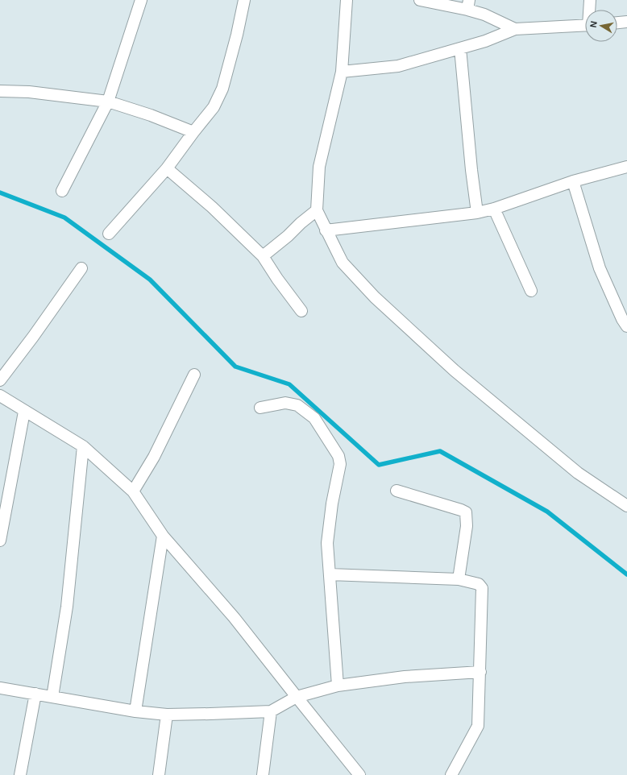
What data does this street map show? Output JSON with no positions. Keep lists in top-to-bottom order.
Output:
{
  "north": "left"
}
